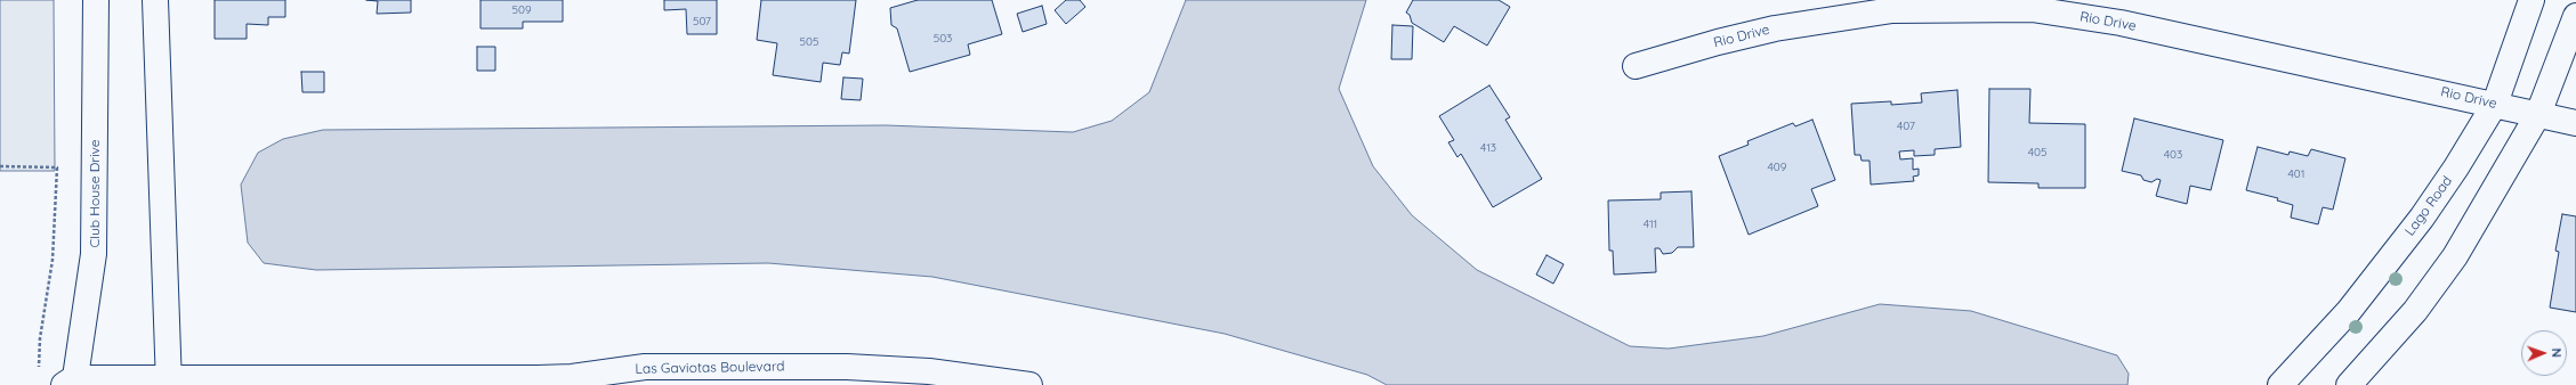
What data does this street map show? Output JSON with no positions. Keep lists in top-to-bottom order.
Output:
{
  "streets": {
    "street": [
      "Rio Drive",
      "Club House Drive",
      "Lago Road",
      "Las Gaviotas Boulevard"
    ]
  },
  "crossings": [
    ["Rio Drive", "Lago Road"],
    ["Club House Drive", "Las Gaviotas Boulevard"]
  ],
  "house_numbers": [
    "509",
    "507",
    "503",
    "505",
    "407",
    "413",
    "405",
    "403",
    "409",
    "401",
    "411"
  ],
  "north": "right"
}
